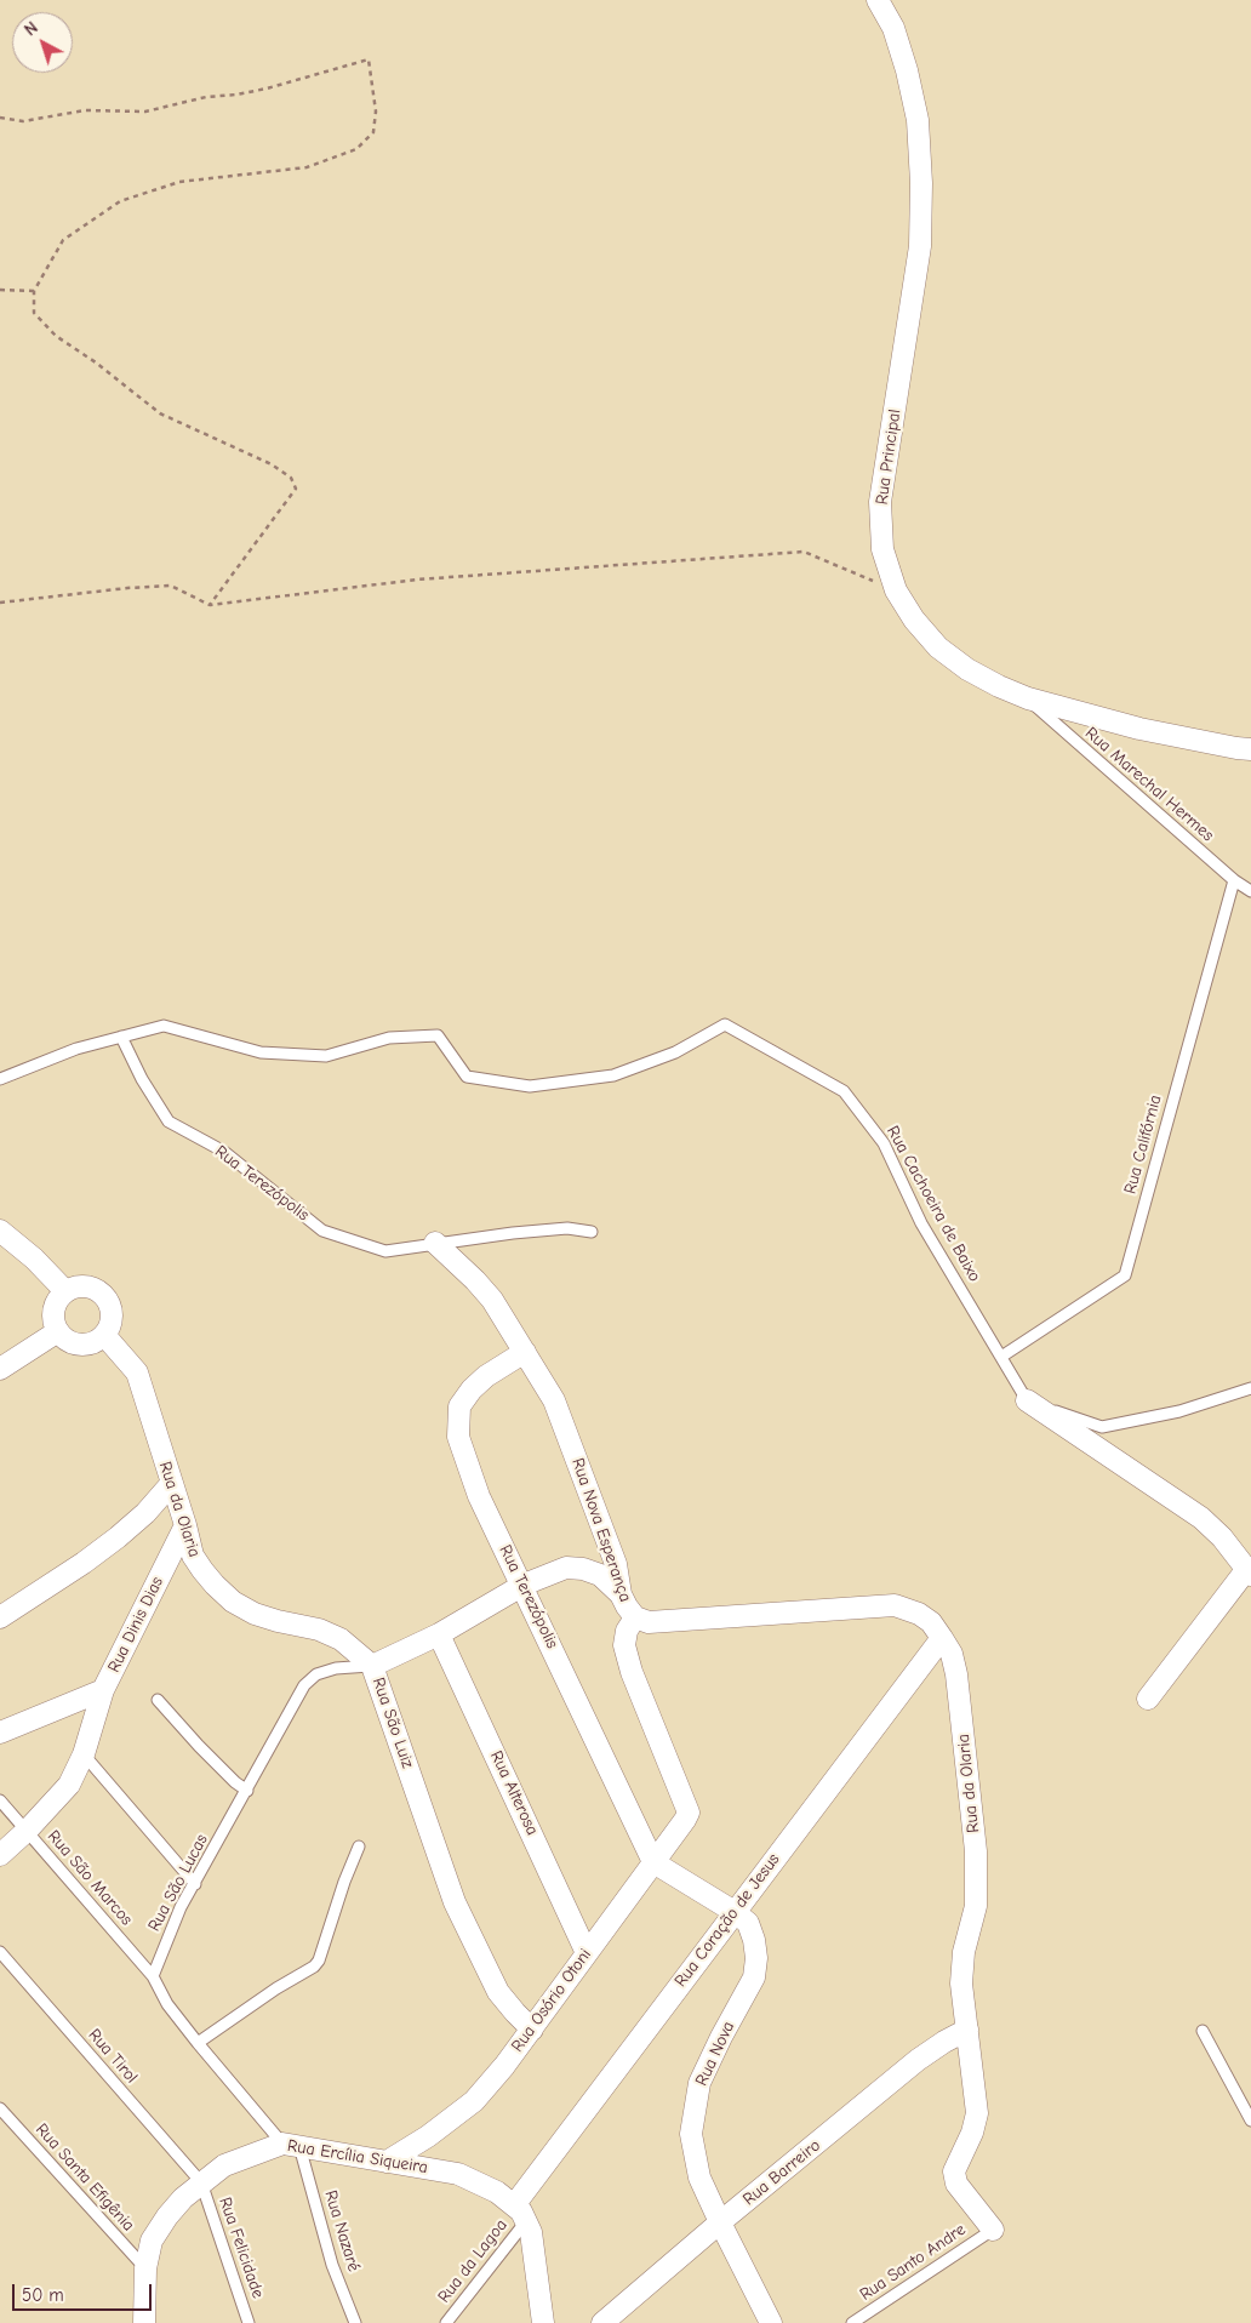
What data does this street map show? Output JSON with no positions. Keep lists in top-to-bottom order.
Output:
{
  "streets": {
    "street": [
      "Rua Principal",
      "Rua Terezópolis",
      "Rua da Olaria",
      "Rua Nova Esperança",
      "Rua Dinis Dias",
      "Rua São Luiz",
      "Rua Alterosa",
      "Rua Coração de Jesus",
      "Rua Osório Otoni",
      "Rua Nova",
      "Rua Ercília Siqueira",
      "Rua Barreiro"
    ],
    "lane": [
      "Rua Marechal Hermes",
      "Rua Califórnia",
      "Rua Cachoeira de Baixo",
      "Rua São Marcos",
      "Rua São Lucas",
      "Rua Tirol",
      "Rua Santa Efigênia",
      "Rua Nazaré",
      "Rua Felicidade",
      "Rua da Lagoa",
      "Rua Santo Andre"
    ]
  },
  "crossings": [
    ["Rua Principal", "Rua Marechal Hermes"],
    ["Rua Marechal Hermes", "Rua Califórnia"],
    ["Rua Califórnia", "Rua Cachoeira de Baixo"],
    ["Rua Terezópolis", "Rua Cachoeira de Baixo"],
    ["Rua Terezópolis", "Rua Nova Esperança"],
    ["Rua Terezópolis", "Rua São Luiz"],
    ["Rua Terezópolis", "Rua Osório Otoni"],
    ["Rua Terezópolis", "Rua Nova"],
    ["Rua da Olaria", "Rua Nova Esperança"],
    ["Rua da Olaria", "Rua Dinis Dias"],
    ["Rua da Olaria", "Rua São Luiz"],
    ["Rua da Olaria", "Rua São Lucas"],
    ["Rua da Olaria", "Rua Coração de Jesus"],
    ["Rua da Olaria", "Rua Barreiro"],
    ["Rua da Olaria", "Rua Santo Andre"],
    ["Rua Nova Esperança", "Rua São Luiz"],
    ["Rua Nova Esperança", "Rua Osório Otoni"],
    ["Rua São Luiz", "Rua Alterosa"],
    ["Rua São Luiz", "Rua São Lucas"],
    ["Rua São Luiz", "Rua Osório Otoni"],
    ["Rua Alterosa", "Rua Osório Otoni"],
    ["Rua São Marcos", "Rua São Lucas"],
    ["Rua Coração de Jesus", "Rua Nova"],
    ["Rua Coração de Jesus", "Rua Ercília Siqueira"],
    ["Rua Coração de Jesus", "Rua da Lagoa"],
    ["Rua Osório Otoni", "Rua Nova"],
    ["Rua Osório Otoni", "Rua Ercília Siqueira"],
    ["Rua Nova", "Rua Barreiro"],
    ["Rua Tirol", "Rua Ercília Siqueira"],
    ["Rua Tirol", "Rua Felicidade"],
    ["Rua Ercília Siqueira", "Rua Santa Efigênia"],
    ["Rua Ercília Siqueira", "Rua Nazaré"],
    ["Rua Ercília Siqueira", "Rua Felicidade"],
    ["Rua Ercília Siqueira", "Rua da Lagoa"]
  ],
  "scale_bar": "50 m",
  "north": "top left"
}
